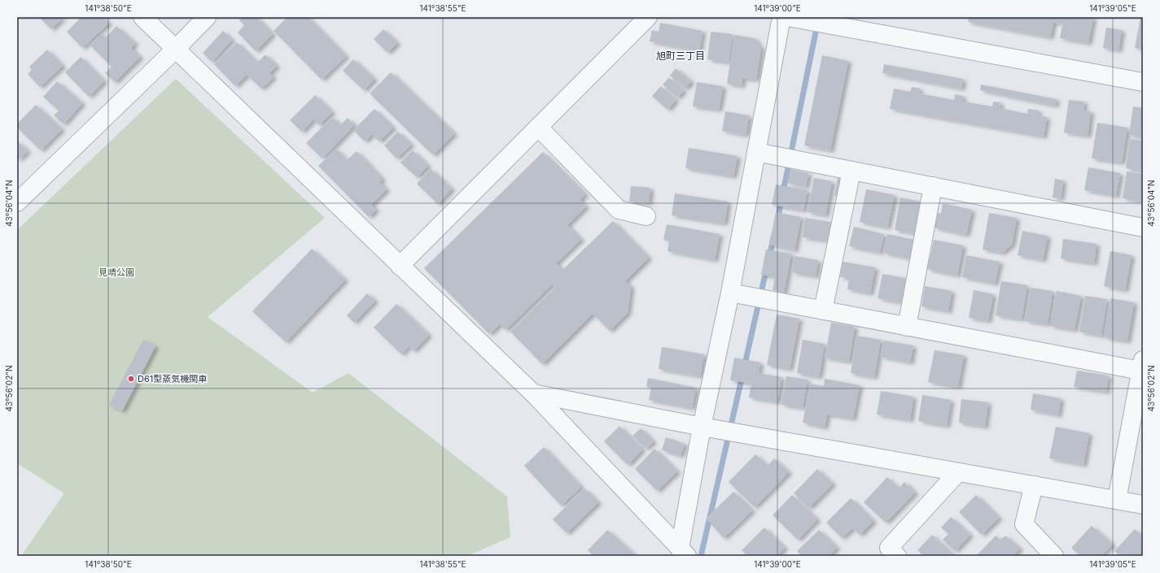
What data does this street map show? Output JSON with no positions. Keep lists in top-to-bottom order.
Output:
{
  "districts": ["旭町三丁目"],
  "parks": ["見晴公園"],
  "places": ["D61型蒸気機関車"],
  "coordinates": [
    "141°38'50\"E",
    "141°38'55\"E",
    "141°39'00\"E",
    "141°39'05\"E",
    "43°56'04\"N",
    "43°56'02\"N"
  ]
}
